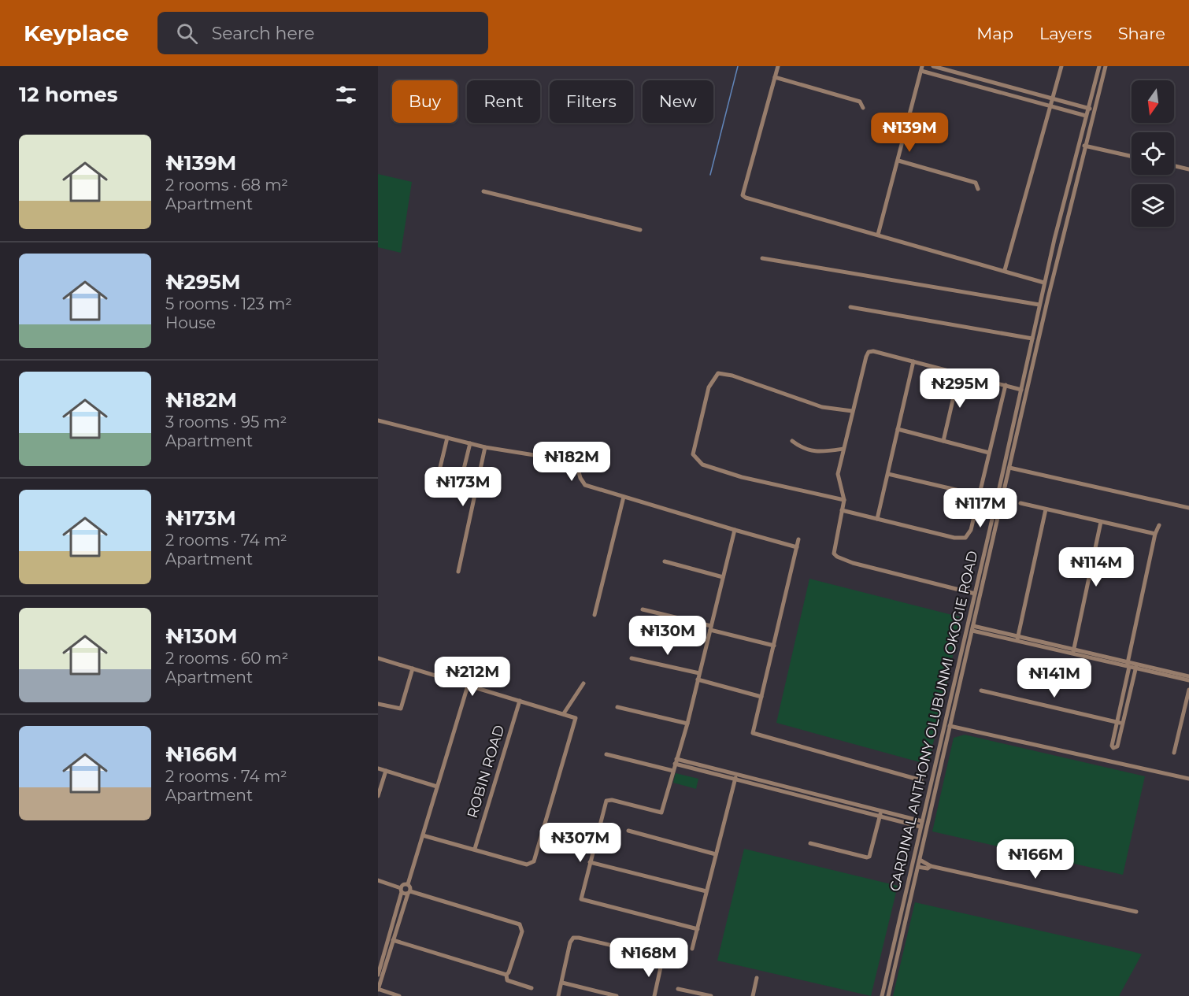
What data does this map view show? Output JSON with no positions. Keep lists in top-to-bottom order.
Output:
{
  "streets": {
    "street": ["CARDINAL ANTHONY OLUBUNMI OKOGIE ROAD", "ROBIN ROAD"]
  },
  "north": "bottom",
  "page": {
    "header": "Keyplace",
    "search": "Search here",
    "nav": ["Map", "Layers", "Share"],
    "heading": "12 homes",
    "chip": [
      "Buy",
      "Rent",
      "Filters",
      "New"
    ],
    "price": [
      "₦139M",
      "₦295M",
      "₦182M",
      "₦173M",
      "₦117M",
      "₦114M",
      "₦130M",
      "₦212M",
      "₦141M",
      "₦307M",
      "₦166M",
      "₦168M"
    ],
    "list": [
      {
        "name": "₦139M",
        "note": "2 rooms · 68 m² · Apartment"
      },
      {
        "name": "₦295M",
        "note": "5 rooms · 123 m² · House"
      },
      {
        "name": "₦182M",
        "note": "3 rooms · 95 m² · Apartment"
      },
      {
        "name": "₦173M",
        "note": "2 rooms · 74 m² · Apartment"
      },
      {
        "name": "₦130M",
        "note": "2 rooms · 60 m² · Apartment"
      },
      {
        "name": "₦166M",
        "note": "2 rooms · 74 m² · Apartment"
      }
    ]
  }
}
